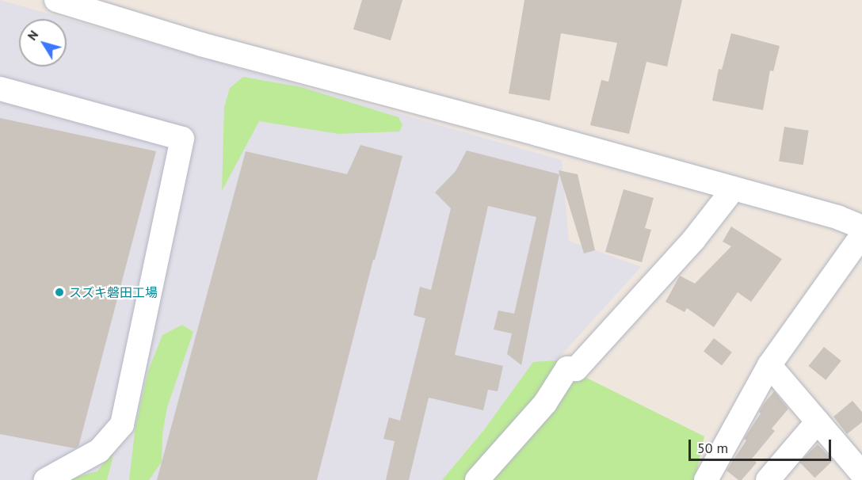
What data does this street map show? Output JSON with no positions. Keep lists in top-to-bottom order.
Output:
{
  "places": ["スズキ磐田工場"],
  "scale_bar": "50 m",
  "north": "top left"
}
